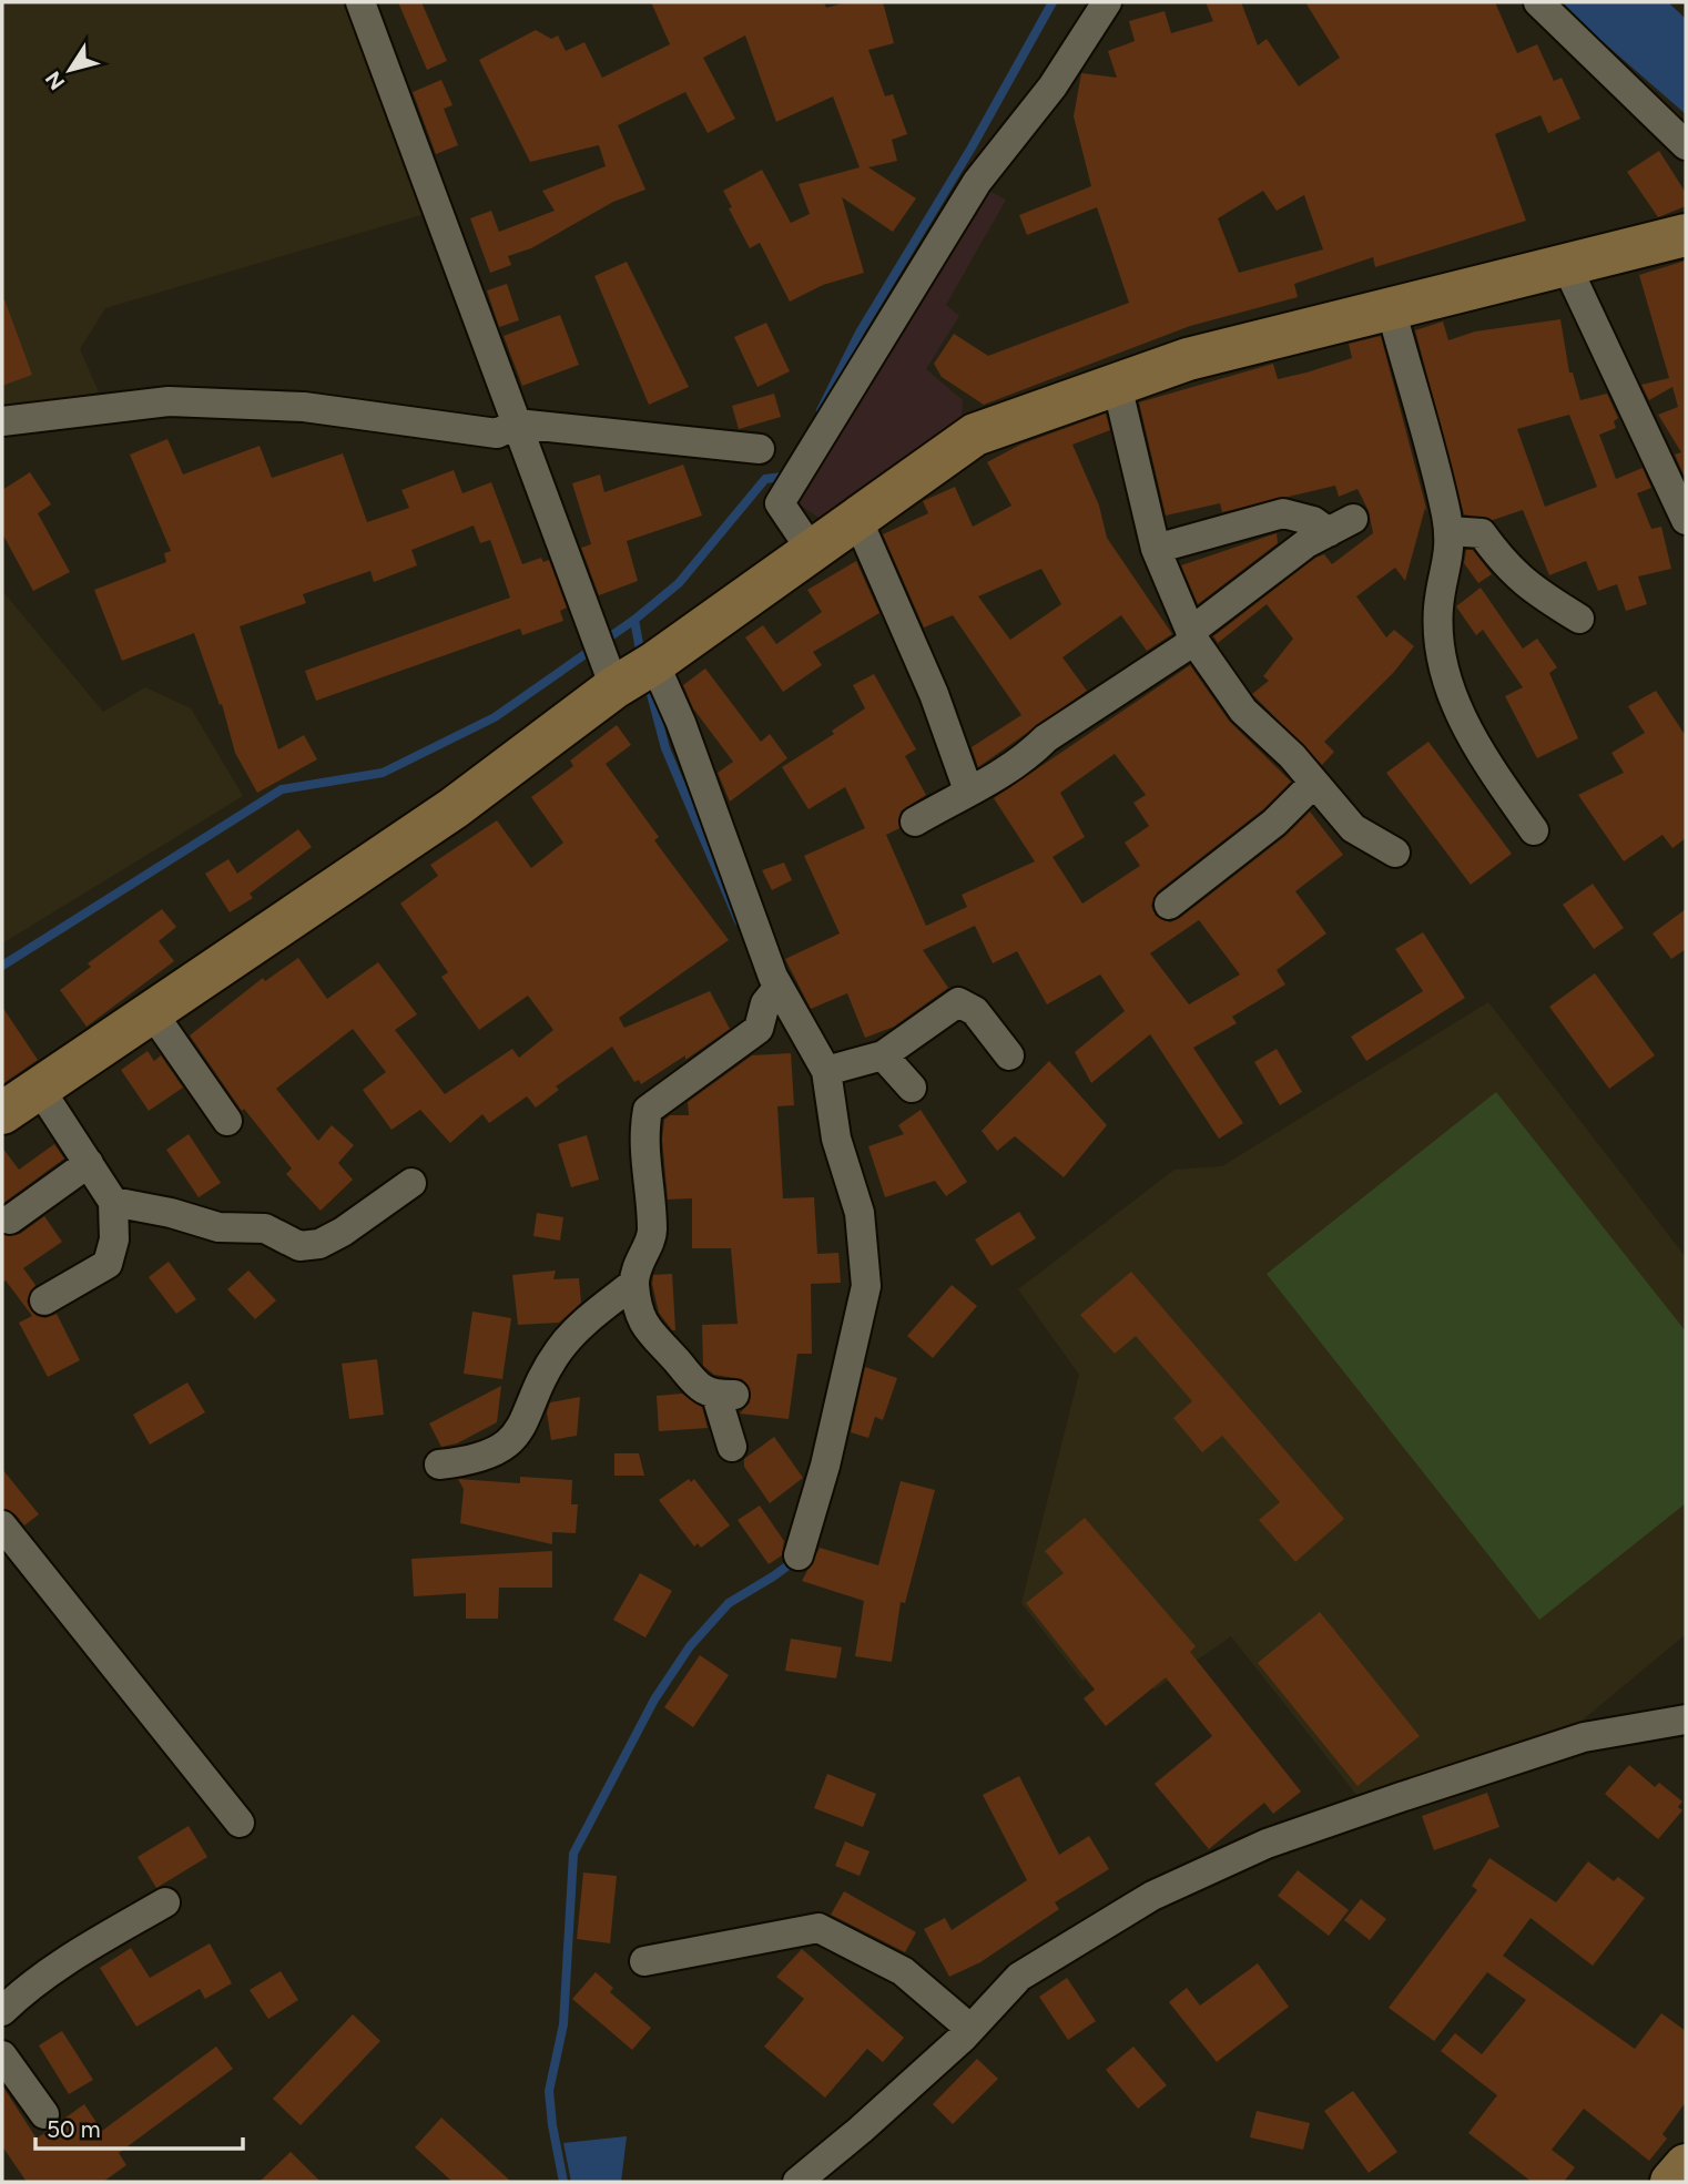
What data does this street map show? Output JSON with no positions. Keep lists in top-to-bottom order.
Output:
{
  "scale_bar": "50 m",
  "north": "bottom left"
}
